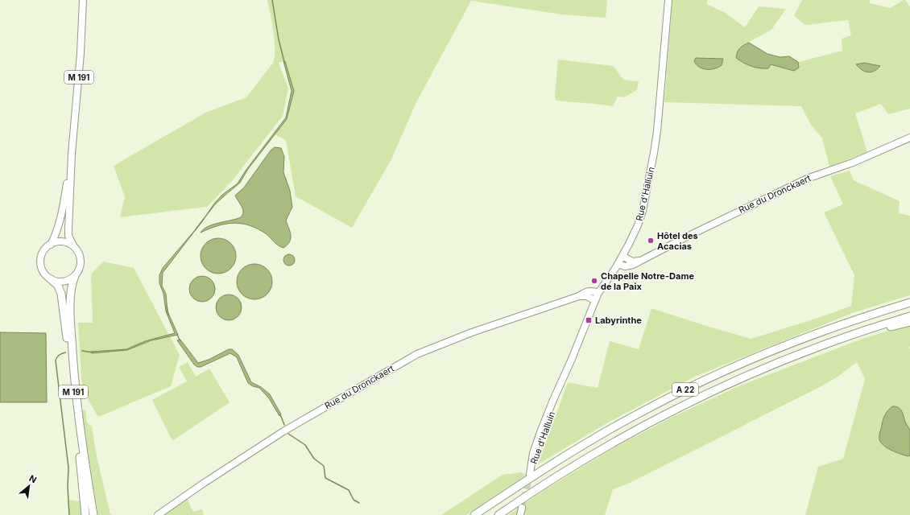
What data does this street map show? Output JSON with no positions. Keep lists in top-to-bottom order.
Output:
{
  "streets": {
    "highway": ["M 191", "A 22"],
    "main road": ["Rue d'Halluin", "Rue du Dronckaert"]
  },
  "crossings": [
    ["Rue d'Halluin", "Rue du Dronckaert"]
  ],
  "places": {
    "other": ["Hôtel des Acacias", "Chapelle Notre-Dame de la Paix"],
    "transit": ["Labyrinthe"]
  },
  "north": "top right"
}
